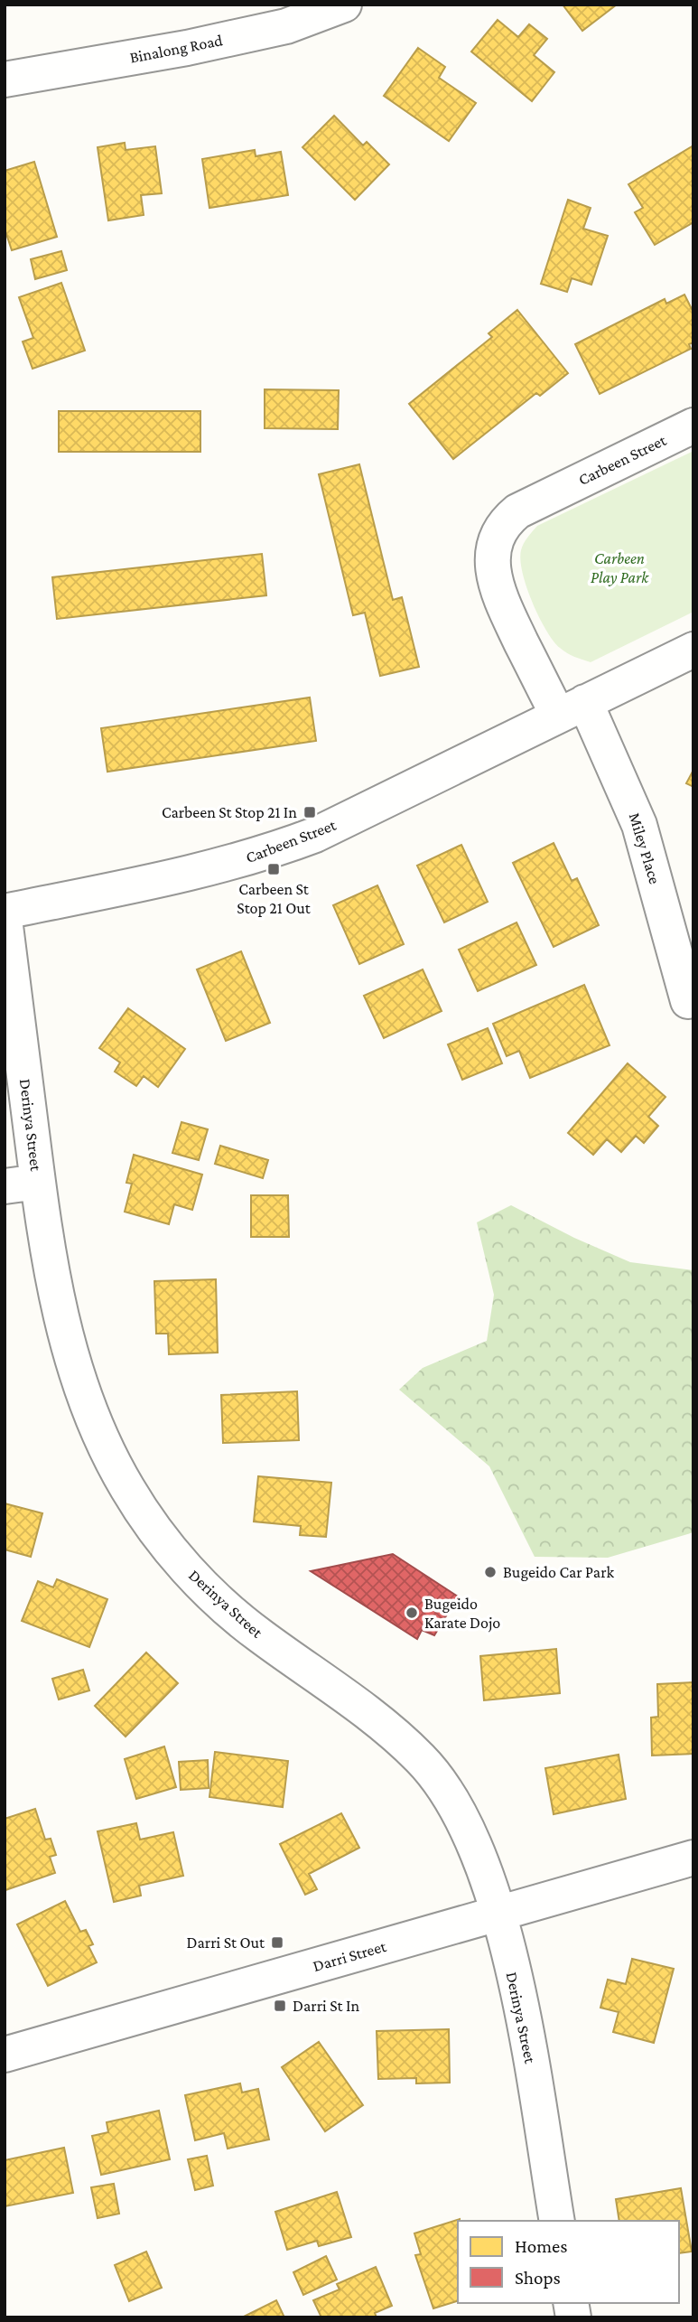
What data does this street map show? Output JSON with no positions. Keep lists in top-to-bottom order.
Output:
{
  "streets": {
    "street": [
      "Binalong Road",
      "Carbeen Street",
      "Miley Place",
      "Derinya Street",
      "Darri Street"
    ]
  },
  "crossings": [
    ["Carbeen Street", "Miley Place"],
    ["Derinya Street", "Darri Street"]
  ],
  "parks": ["Carbeen Play Park"],
  "places": {
    "transit": [
      "Carbeen St Stop 21 In",
      "Carbeen St Stop 21 Out",
      "Darri St Out",
      "Darri St In"
    ],
    "other": ["Bugeido Car Park", "Bugeido Karate Dojo"]
  },
  "legend": ["Homes", "Shops"]
}
